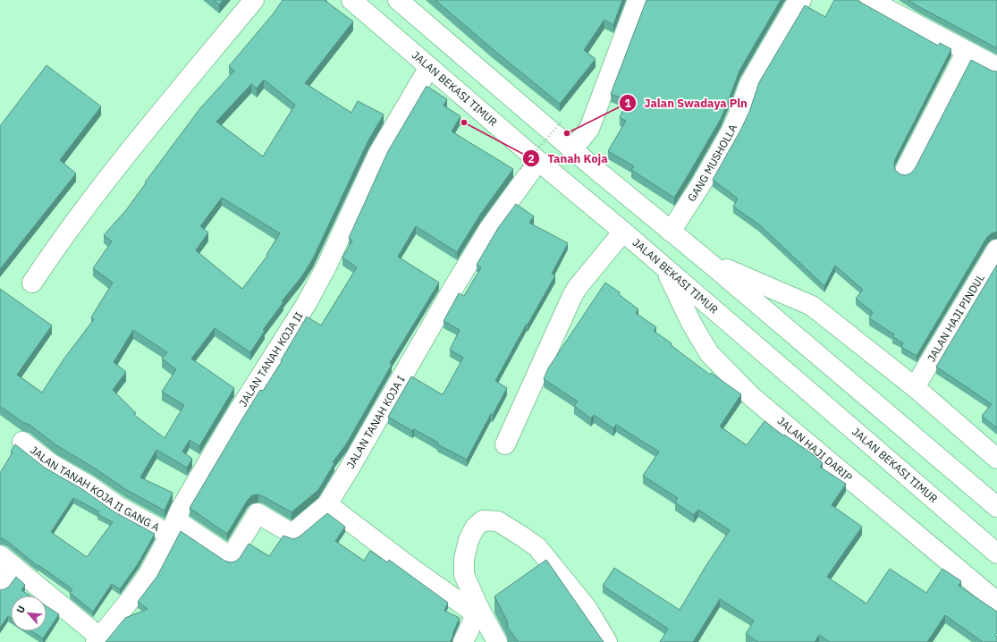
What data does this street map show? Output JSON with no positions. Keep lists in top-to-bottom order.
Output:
{
  "streets": {
    "street": [
      "JALAN BEKASI TIMUR",
      "GANG MUSHOLLA",
      "JALAN HAJI PINDUL",
      "JALAN TANAH KOJA II",
      "JALAN TANAH KOJA I",
      "JALAN HAJI DARIP",
      "JALAN TANAH KOJA II GANG A"
    ]
  },
  "crossings": [
    ["JALAN BEKASI TIMUR", "JALAN TANAH KOJA II"],
    ["JALAN BEKASI TIMUR", "JALAN TANAH KOJA I"],
    ["JALAN BEKASI TIMUR", "JALAN HAJI DARIP"],
    ["JALAN TANAH KOJA II", "JALAN TANAH KOJA I"],
    ["JALAN TANAH KOJA II", "JALAN TANAH KOJA II GANG A"],
    ["JALAN TANAH KOJA I", "JALAN TANAH KOJA II GANG A"]
  ],
  "places": ["Tanah Koja", "Jalan Swadaya Pln"],
  "north": "top left"
}
